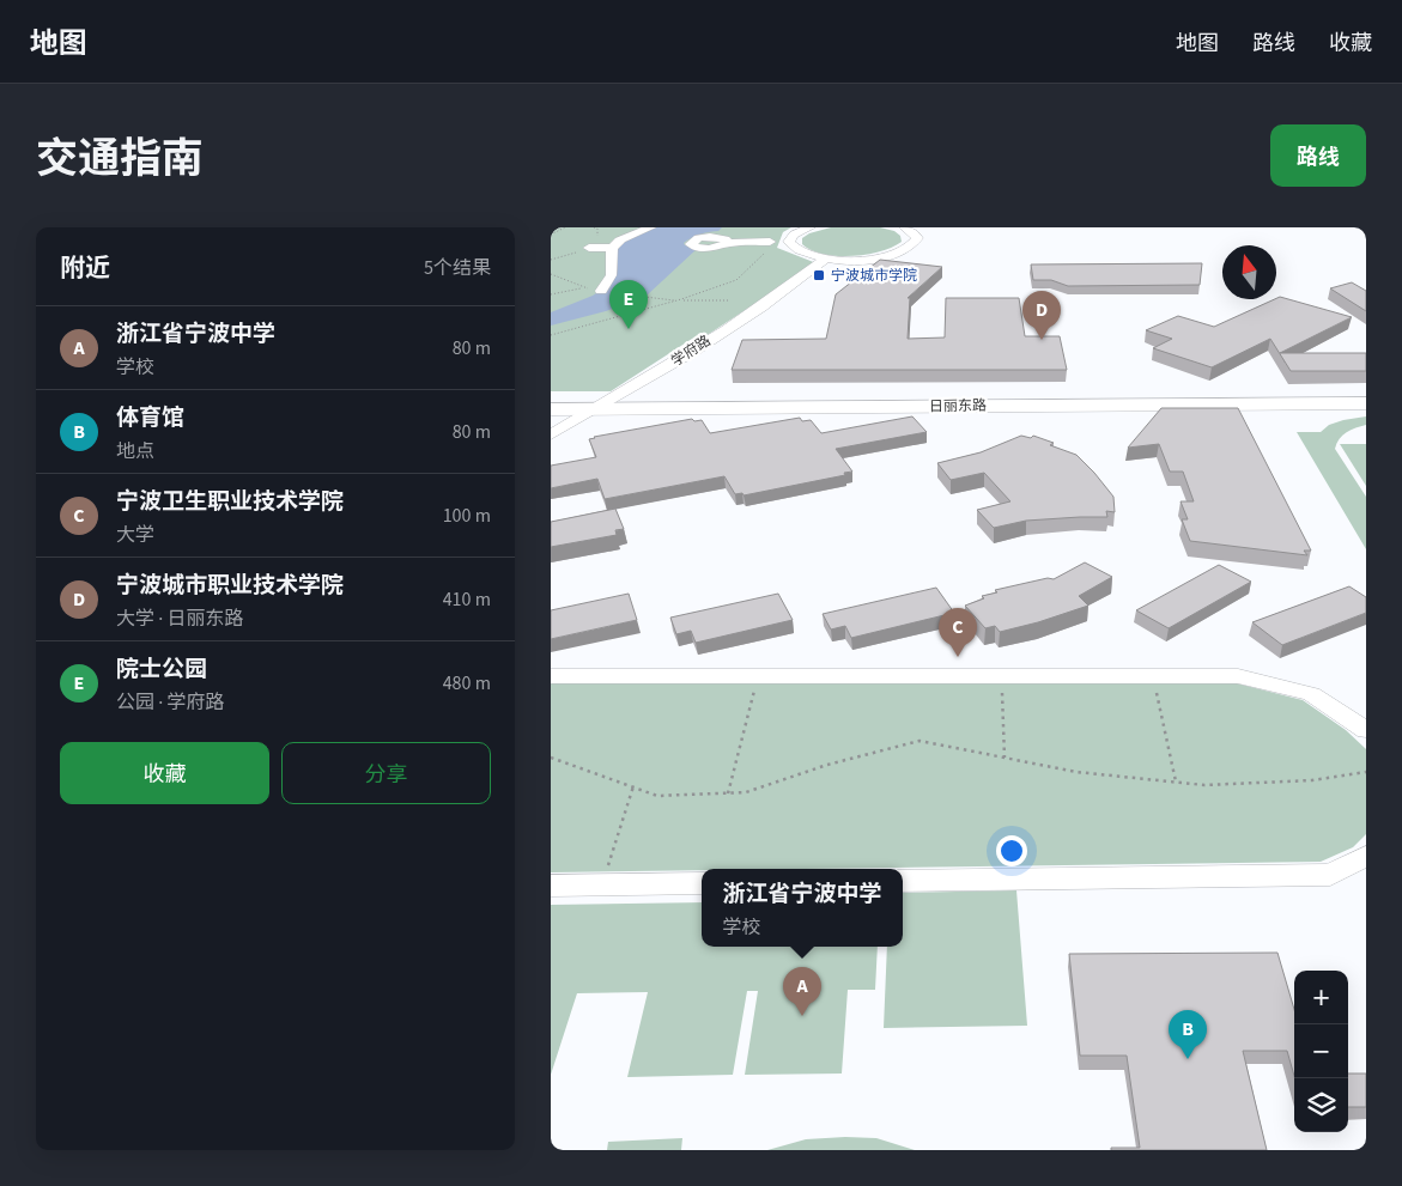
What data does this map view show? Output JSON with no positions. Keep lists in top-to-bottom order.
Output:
{
  "streets": {
    "main road": ["日丽东路"],
    "street": ["学府路"]
  },
  "crossings": [
    ["学府路", "日丽东路"]
  ],
  "places": {
    "transit": ["宁波城市学院"]
  },
  "north": "top",
  "page": {
    "header": "地图",
    "nav": ["地图", "路线", "收藏"],
    "title": "交通指南",
    "buttons": [
      "路线",
      ["收藏", "分享"]
    ],
    "heading": ["附近", "5个结果"],
    "pins": [
      "E",
      "D",
      "C",
      "A",
      "B"
    ],
    "list": [
      {
        "mark": "A",
        "name": "浙江省宁波中学",
        "note": "学校",
        "value": "80 m"
      },
      {
        "mark": "B",
        "name": "体育馆",
        "note": "地点",
        "value": "80 m"
      },
      {
        "mark": "C",
        "name": "宁波卫生职业技术学院",
        "note": "大学",
        "value": "100 m"
      },
      {
        "mark": "D",
        "name": "宁波城市职业技术学院",
        "note": "大学 · 日丽东路",
        "value": "410 m"
      },
      {
        "mark": "E",
        "name": "院士公园",
        "note": "公园 · 学府路",
        "value": "480 m"
      }
    ],
    "popup": ["浙江省宁波中学", "学校"],
    "map_buttons": ["+", "−"]
  }
}
